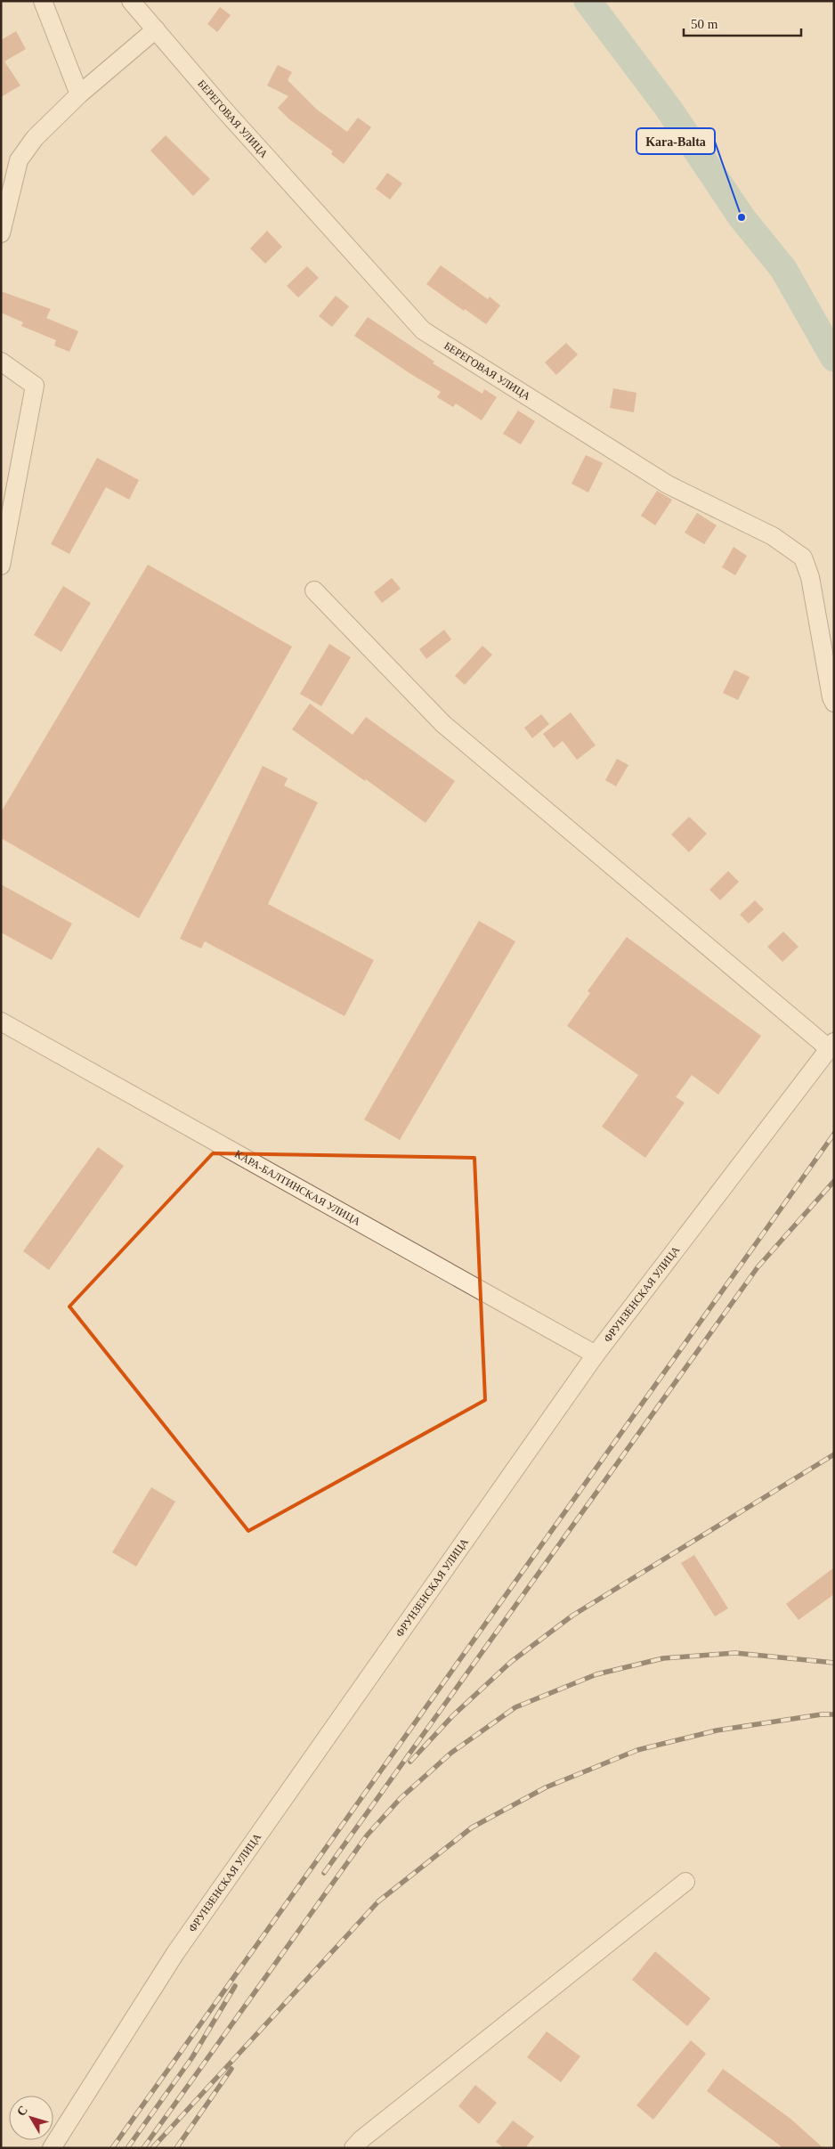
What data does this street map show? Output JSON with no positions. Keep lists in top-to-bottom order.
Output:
{
  "streets": {
    "street": ["БЕРЕГОВАЯ УЛИЦА", "КАРА-БАЛТИНСКАЯ УЛИЦА", "ФРУНЗЕНСКАЯ УЛИЦА"]
  },
  "crossings": [
    ["КАРА-БАЛТИНСКАЯ УЛИЦА", "ФРУНЗЕНСКАЯ УЛИЦА"]
  ],
  "places": ["Kara-Balta"],
  "scale_bar": "50 m",
  "north": "top left"
}
